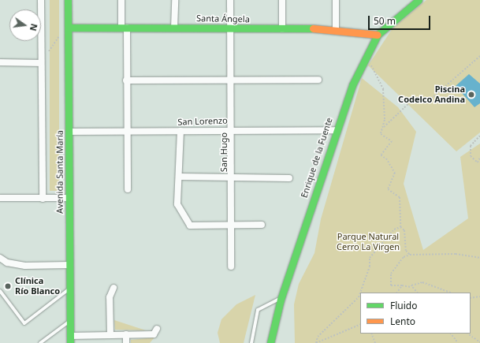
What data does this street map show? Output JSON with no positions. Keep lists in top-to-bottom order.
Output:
{
  "streets": {
    "street": [
      "Santa Ángela",
      "San Lorenzo",
      "San Hugo",
      "Enrique de la Fuente",
      "Avenida Santa María"
    ]
  },
  "crossings": [
    ["Santa Ángela", "San Hugo"],
    ["Santa Ángela", "Enrique de la Fuente"],
    ["Santa Ángela", "Avenida Santa María"],
    ["San Lorenzo", "San Hugo"],
    ["San Lorenzo", "Enrique de la Fuente"],
    ["San Lorenzo", "Avenida Santa María"]
  ],
  "parks": ["Parque Natural Cerro La Virgen"],
  "places": ["Piscina Codelco Andina", "Clínica Río Blanco"],
  "legend": ["Fluido", "Lento"],
  "scale_bar": "50 m",
  "north": "right"
}
